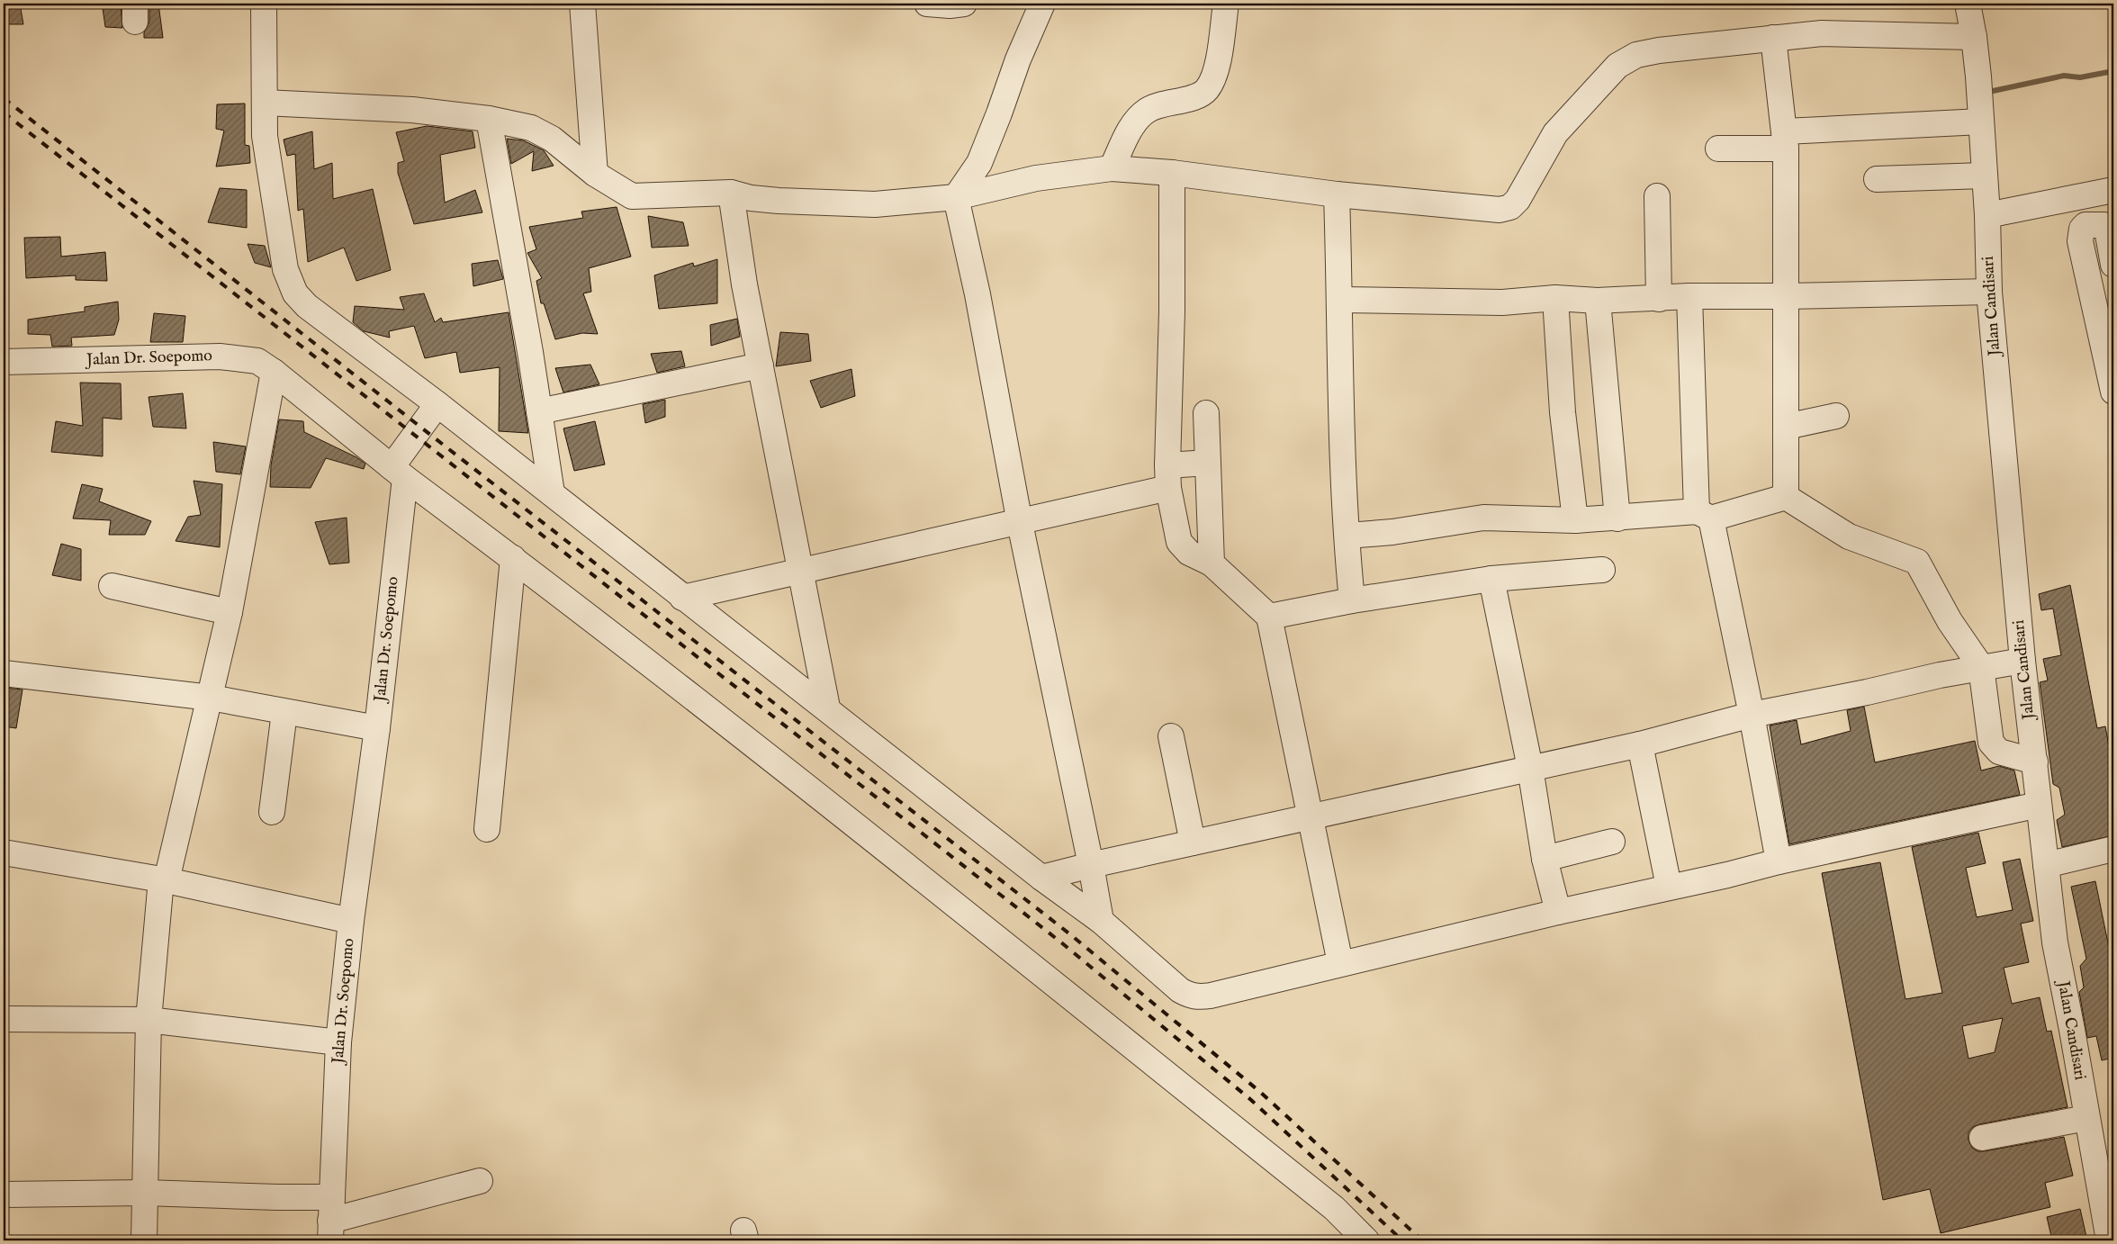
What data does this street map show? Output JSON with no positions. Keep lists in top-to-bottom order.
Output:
{
  "streets": {
    "street": ["Jalan Candisari", "Jalan Dr. Soepomo"]
  }
}
